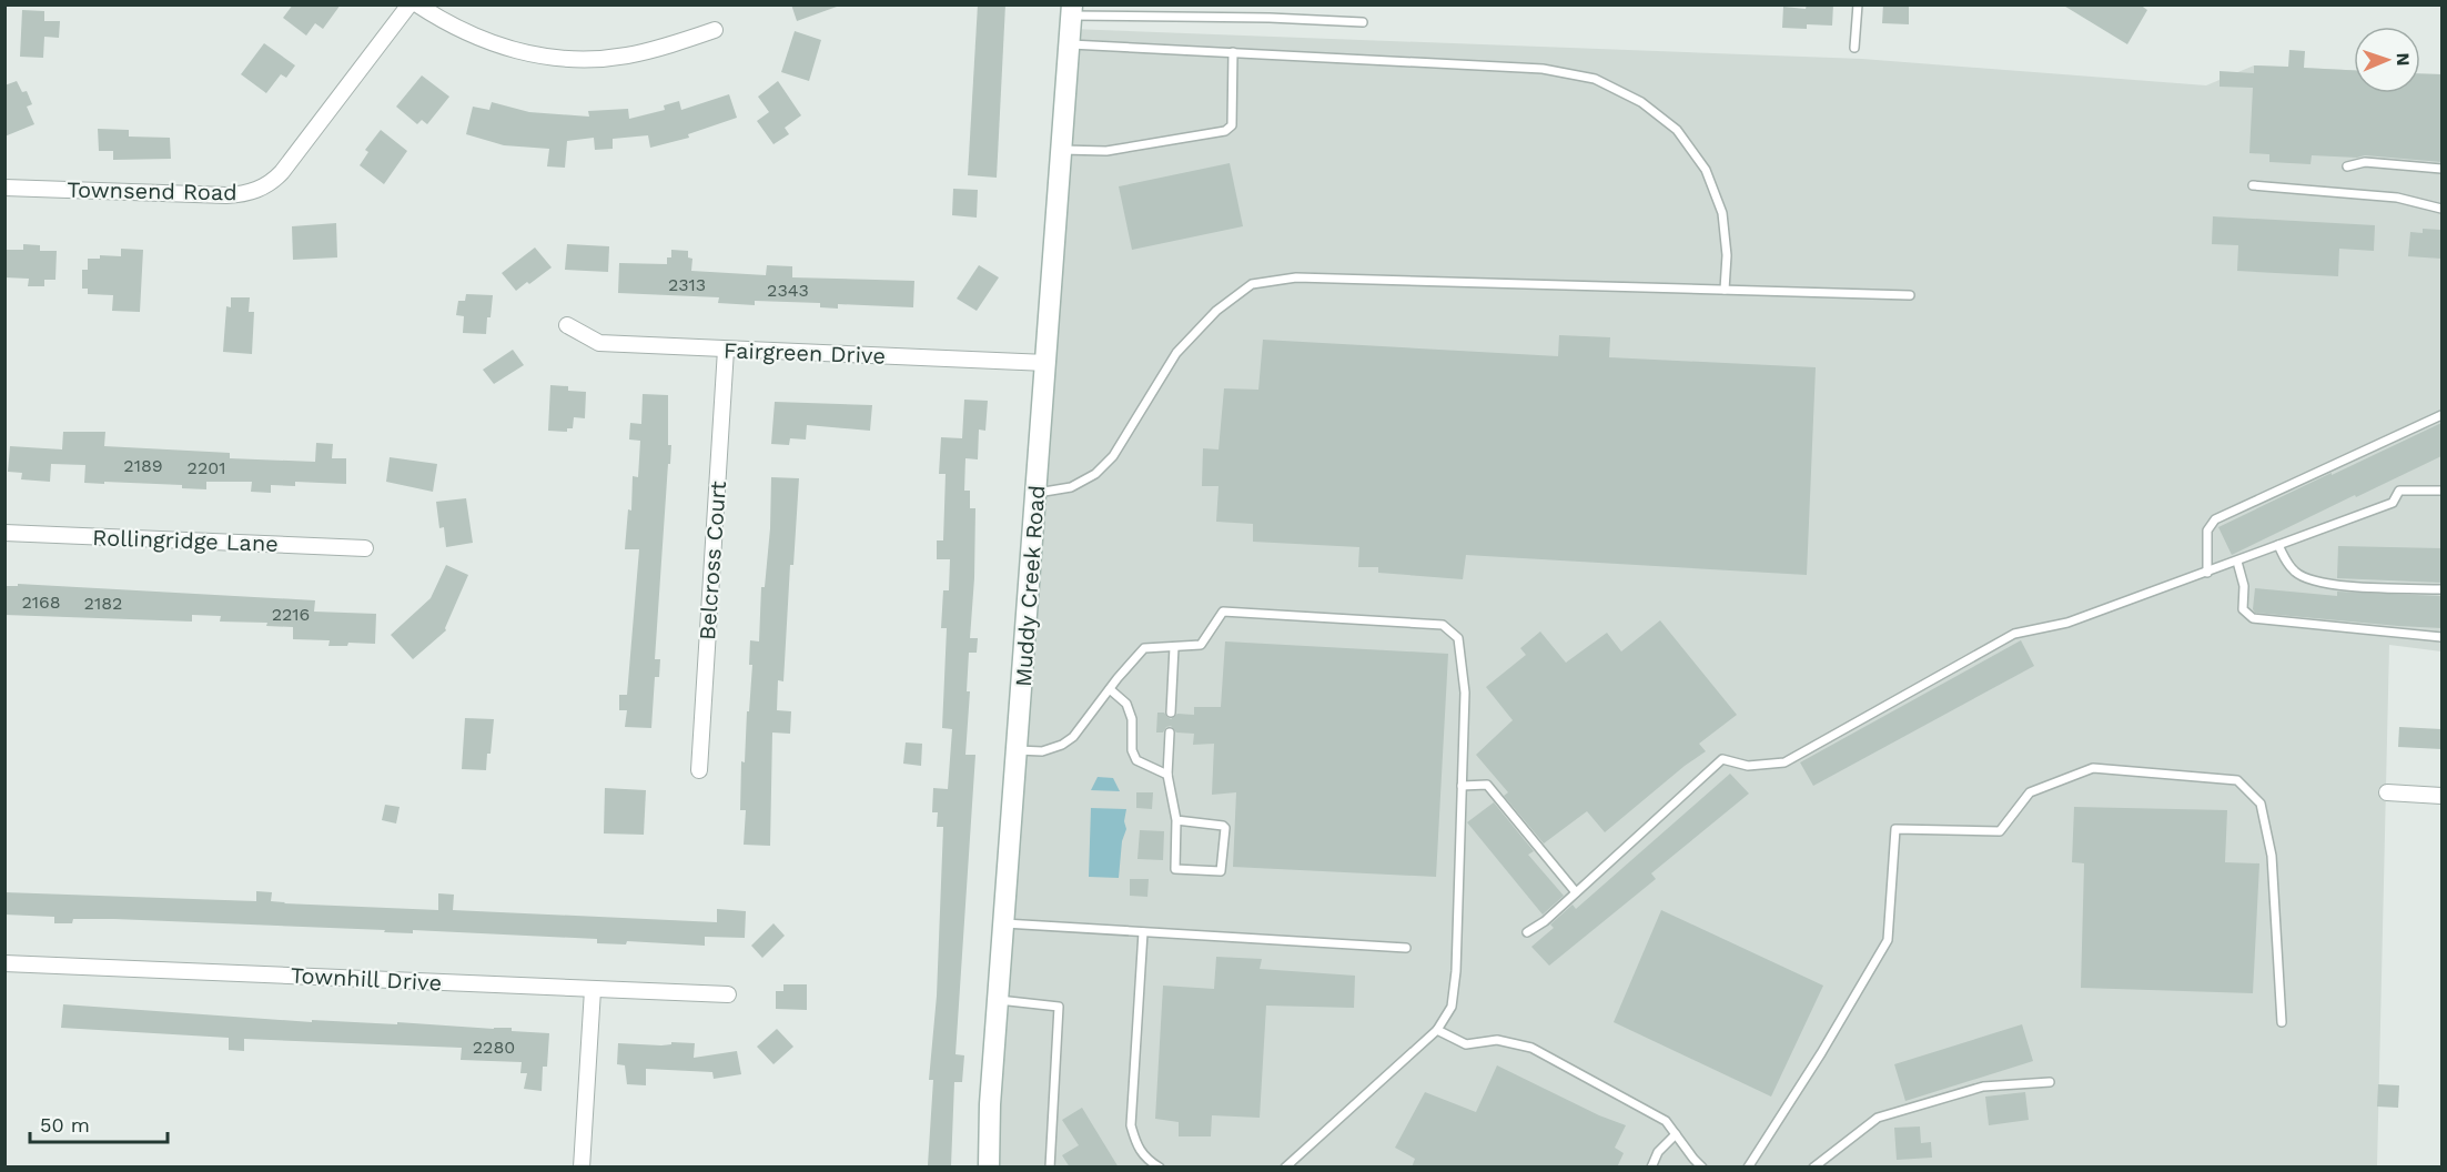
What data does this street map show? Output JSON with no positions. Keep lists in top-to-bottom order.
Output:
{
  "streets": {
    "street": [
      "Townsend Road",
      "Fairgreen Drive",
      "Rollingridge Lane",
      "Belcross Court",
      "Muddy Creek Road",
      "Townhill Drive"
    ]
  },
  "crossings": [
    ["Fairgreen Drive", "Belcross Court"],
    ["Fairgreen Drive", "Muddy Creek Road"]
  ],
  "house_numbers": [
    "2313",
    "2343",
    "2189",
    "2201",
    "2168",
    "2182",
    "2216",
    "2280"
  ],
  "scale_bar": "50 m",
  "north": "right"
}
